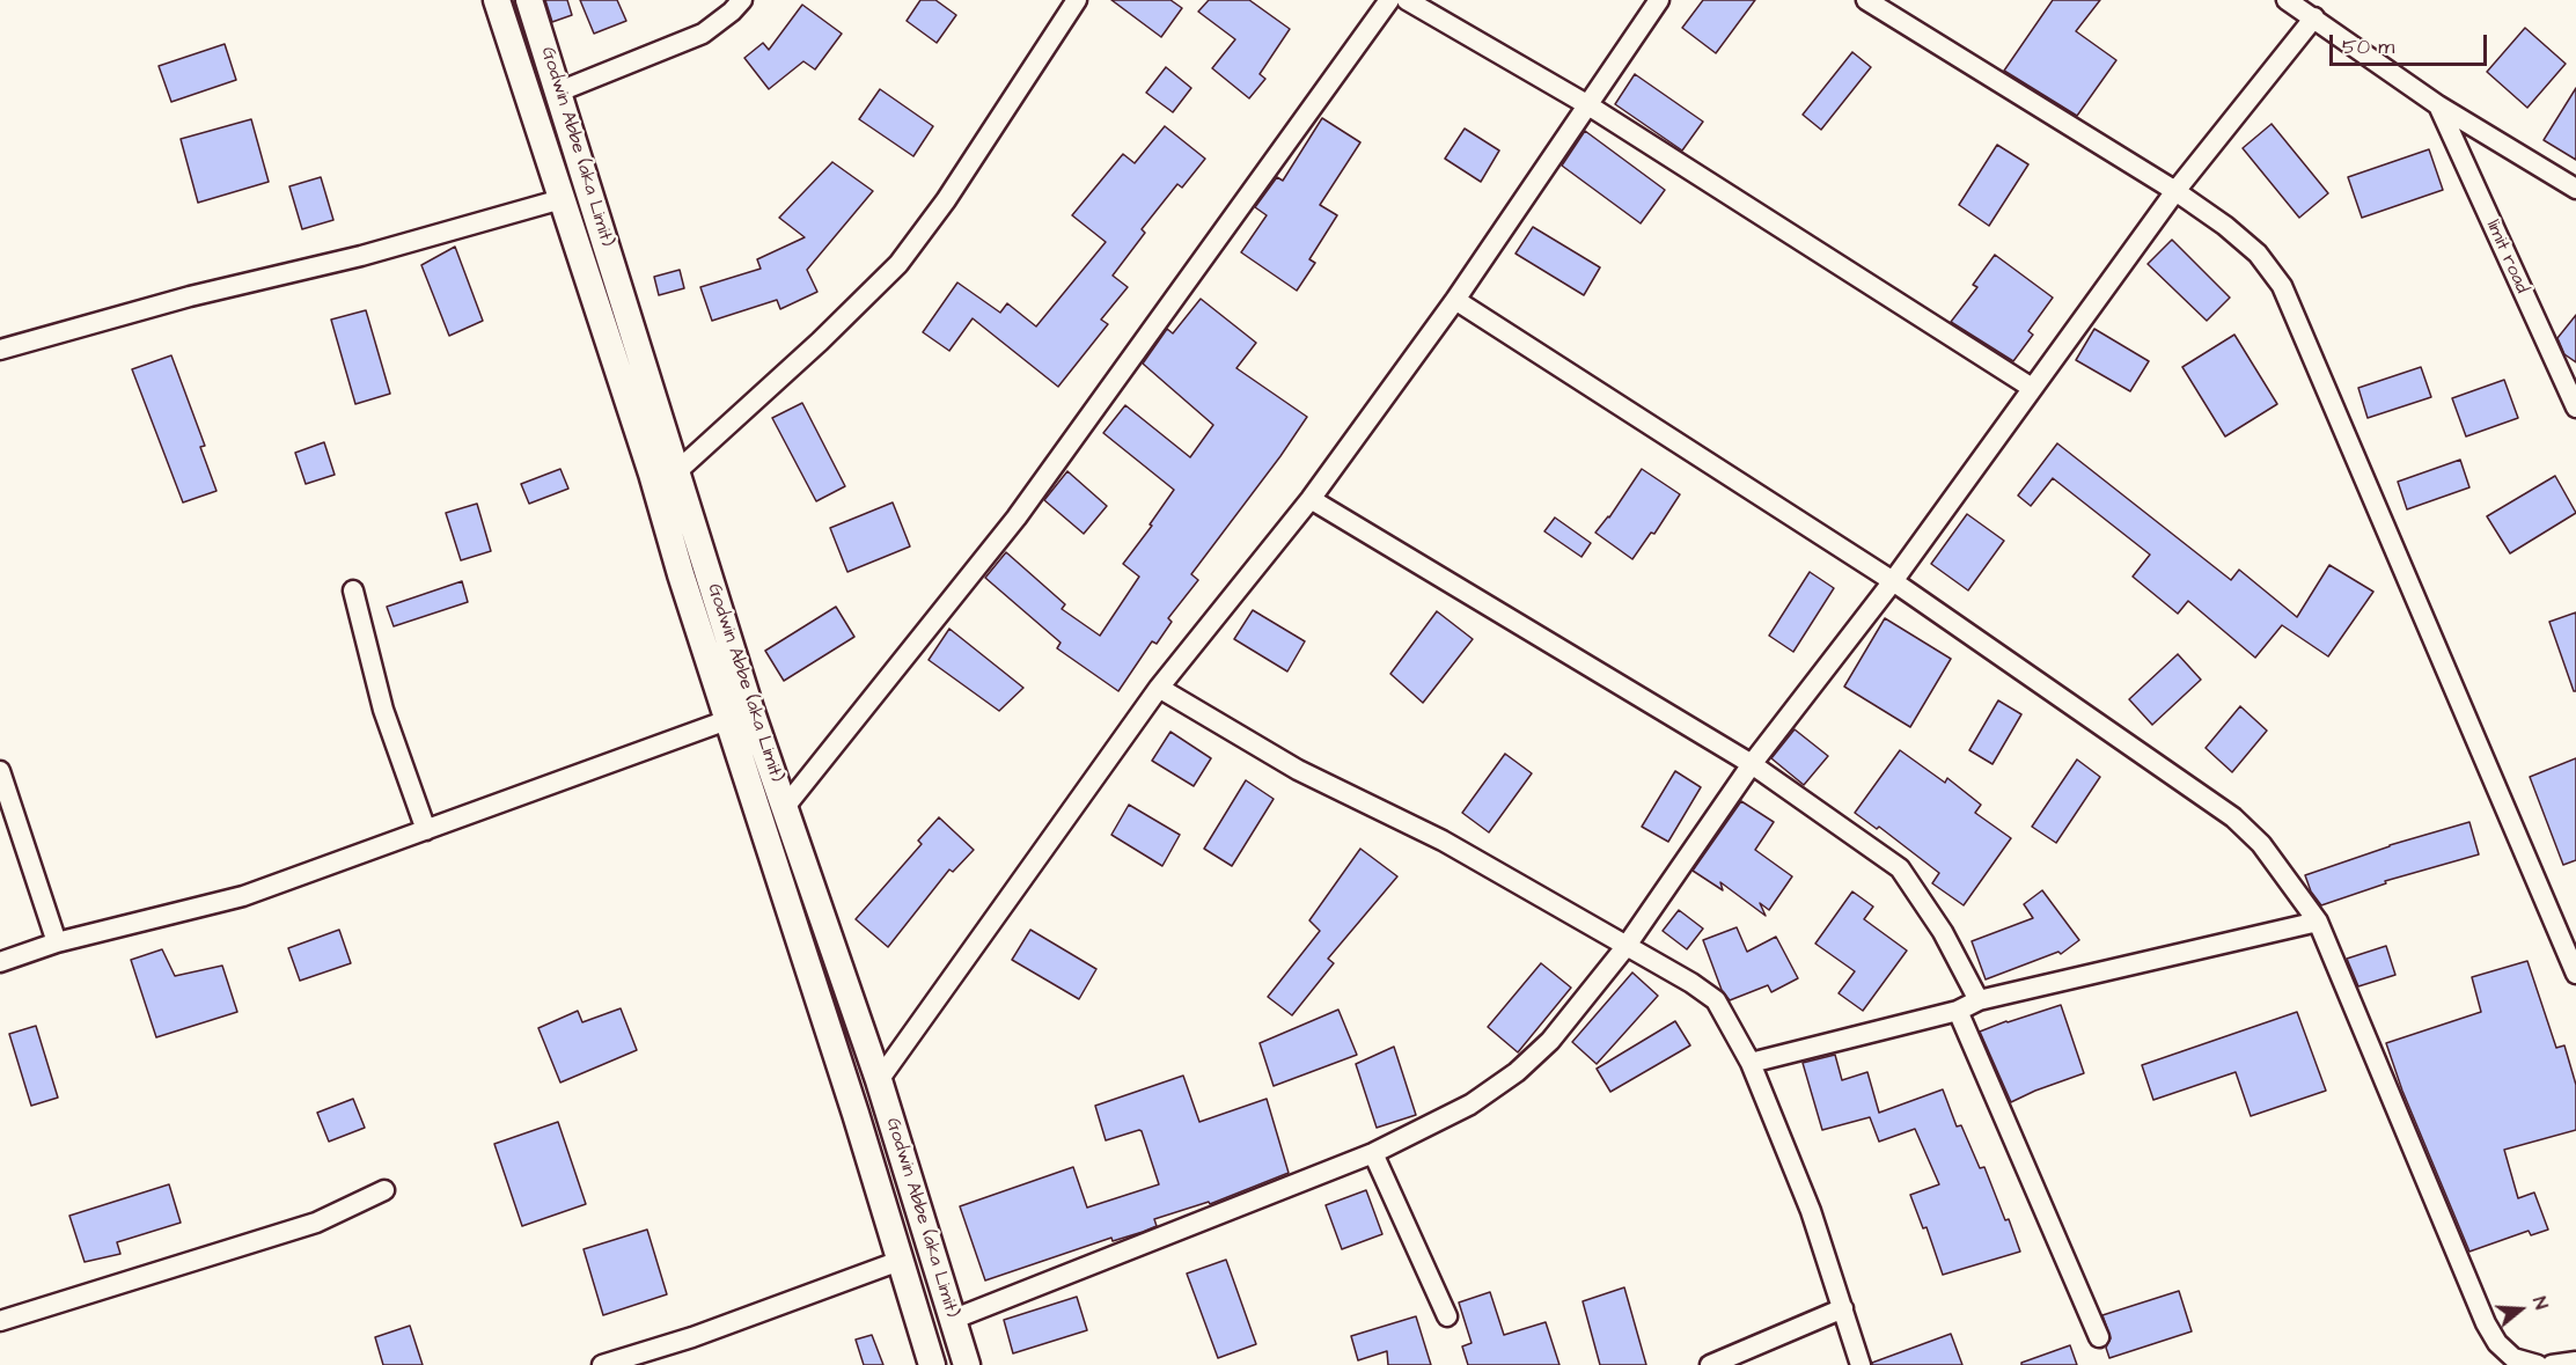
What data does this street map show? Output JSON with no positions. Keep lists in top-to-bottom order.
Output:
{
  "streets": {
    "street": ["Godwin Abbe (aka Limit)", "limit road"]
  },
  "scale_bar": "50 m",
  "north": "right"
}
